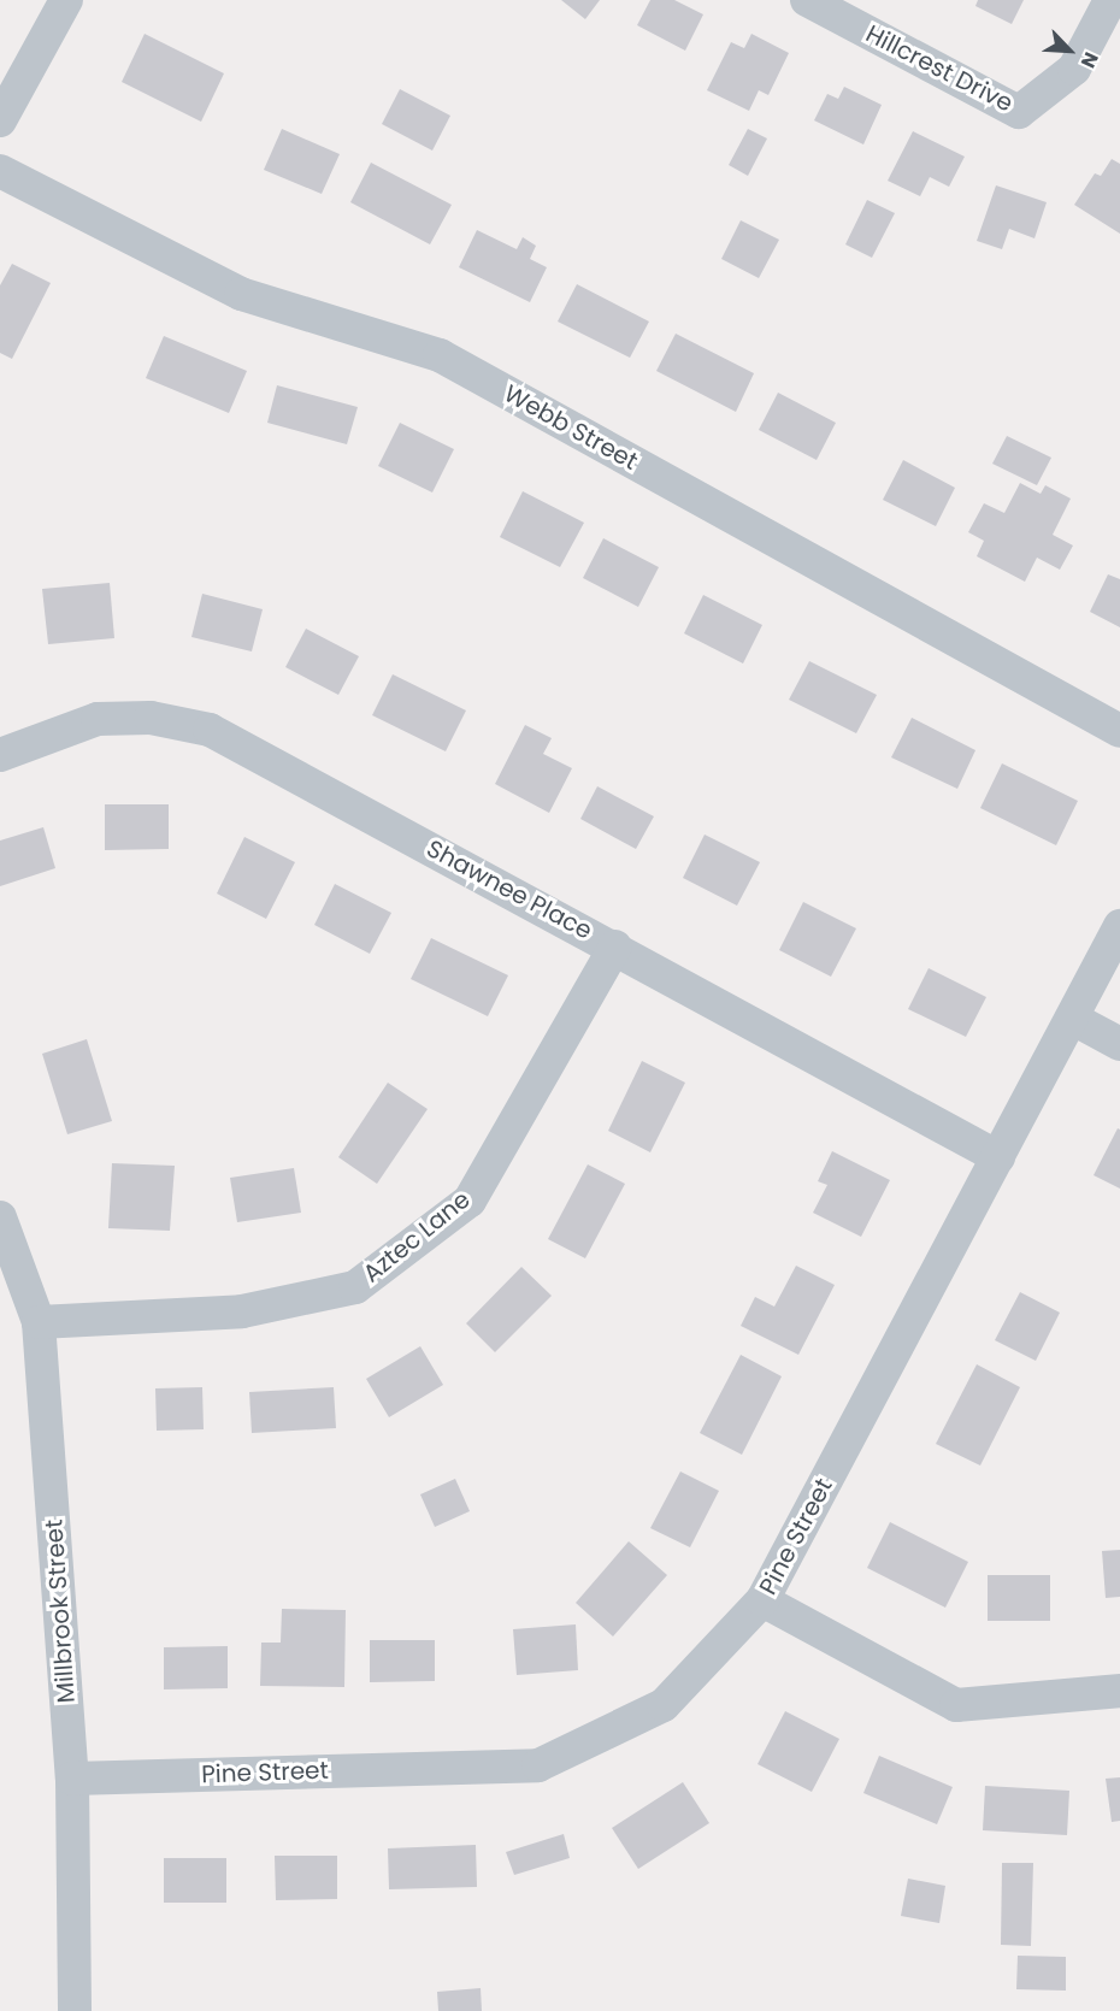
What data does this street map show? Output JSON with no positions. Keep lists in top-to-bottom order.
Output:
{
  "streets": {
    "street": [
      "Hillcrest Drive",
      "Webb Street",
      "Shawnee Place",
      "Aztec Lane",
      "Pine Street",
      "Millbrook Street"
    ]
  },
  "crossings": [
    ["Shawnee Place", "Aztec Lane"],
    ["Shawnee Place", "Pine Street"],
    ["Aztec Lane", "Millbrook Street"],
    ["Pine Street", "Millbrook Street"]
  ],
  "north": "bottom right"
}
